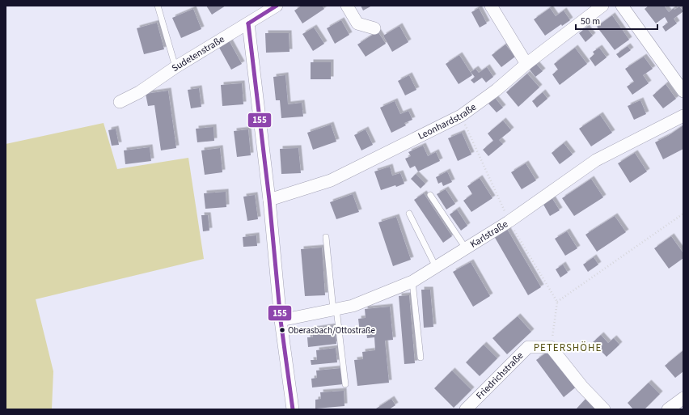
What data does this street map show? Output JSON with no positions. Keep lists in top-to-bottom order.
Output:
{
  "streets": {
    "street": [
      "Sudetenstraße",
      "Leonhardstraße",
      "Karlstraße",
      "Friedrichstraße"
    ]
  },
  "districts": ["PETERSHÖHE"],
  "places": ["Oberasbach/Ottostraße"],
  "lines": ["transit line 155"],
  "scale_bar": "50 m"
}
